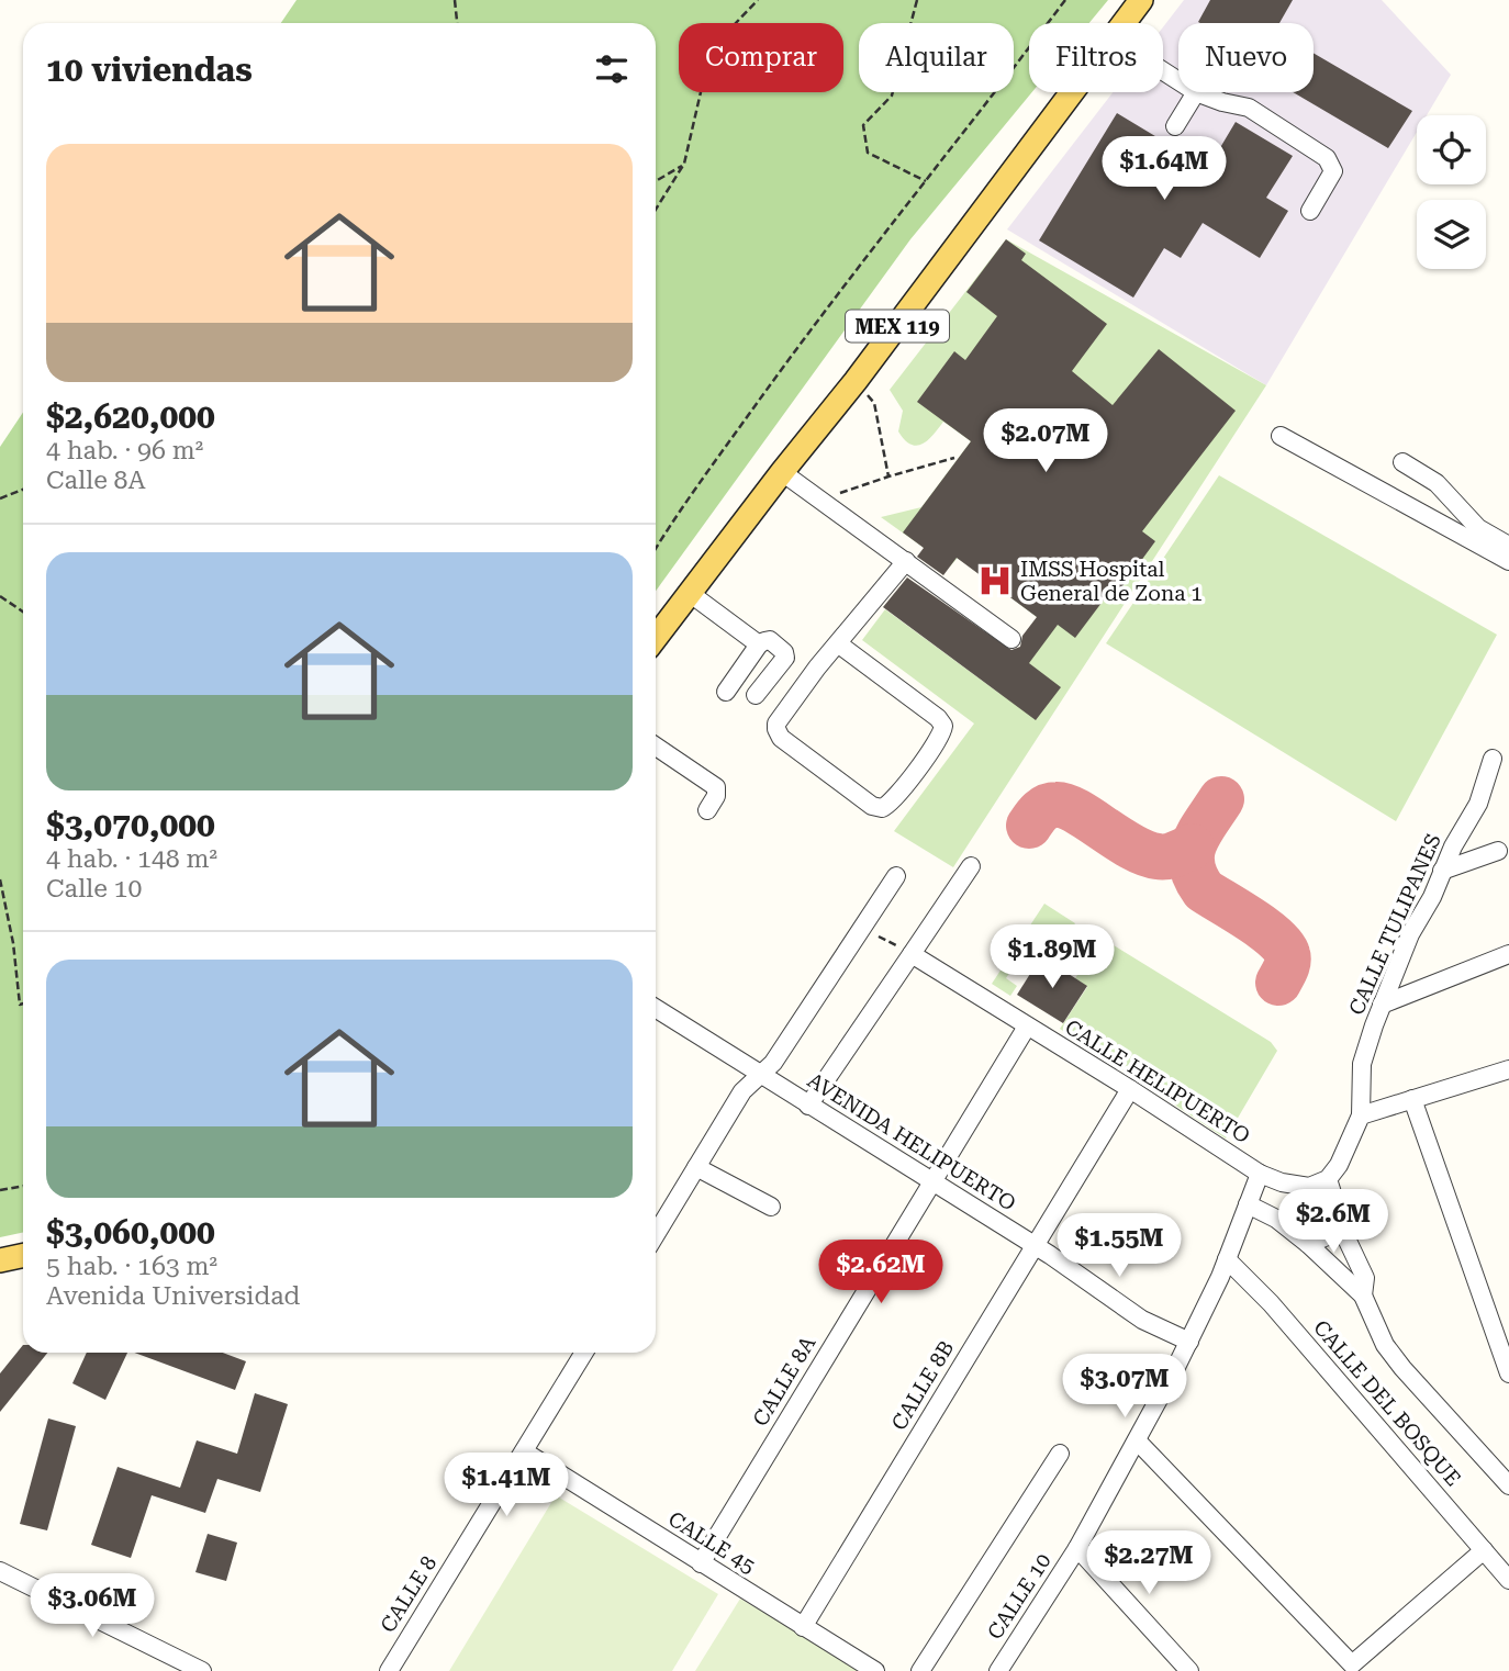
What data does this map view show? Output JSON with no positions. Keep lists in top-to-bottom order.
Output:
{
  "streets": {
    "main road": ["MEX 119"],
    "street": [
      "CALLE TULIPANES",
      "CALLE HELIPUERTO",
      "AVENIDA HELIPUERTO",
      "CALLE 8A",
      "CALLE 8B",
      "CALLE DEL BOSQUE",
      "CALLE 45",
      "CALLE 8",
      "CALLE 10"
    ]
  },
  "crossings": [
    ["CALLE HELIPUERTO", "CALLE 8A"],
    ["CALLE HELIPUERTO", "CALLE 8B"],
    ["CALLE HELIPUERTO", "CALLE 10"],
    ["AVENIDA HELIPUERTO", "CALLE 8A"],
    ["AVENIDA HELIPUERTO", "CALLE 8B"],
    ["AVENIDA HELIPUERTO", "CALLE 10"],
    ["CALLE 8A", "CALLE 45"],
    ["CALLE 8B", "CALLE 45"],
    ["CALLE DEL BOSQUE", "CALLE 10"],
    ["CALLE 45", "CALLE 8"]
  ],
  "places": {
    "hospital": ["IMSS Hospital General de Zona 1"]
  },
  "page": {
    "chip": [
      "Comprar",
      "Alquilar",
      "Filtros",
      "Nuevo"
    ],
    "heading": "10 viviendas",
    "list": [
      {
        "name": "$2,620,000",
        "note": "4 hab. · 96 m² · Calle 8A"
      },
      {
        "name": "$3,070,000",
        "note": "4 hab. · 148 m² · Calle 10"
      },
      {
        "name": "$3,060,000",
        "note": "5 hab. · 163 m² · Avenida Universidad"
      }
    ],
    "price": [
      "$1.64M",
      "$2.07M",
      "$1.89M",
      "$2.6M",
      "$1.55M",
      "$2.62M",
      "$3.07M",
      "$1.41M",
      "$2.27M",
      "$3.06M"
    ]
  }
}
